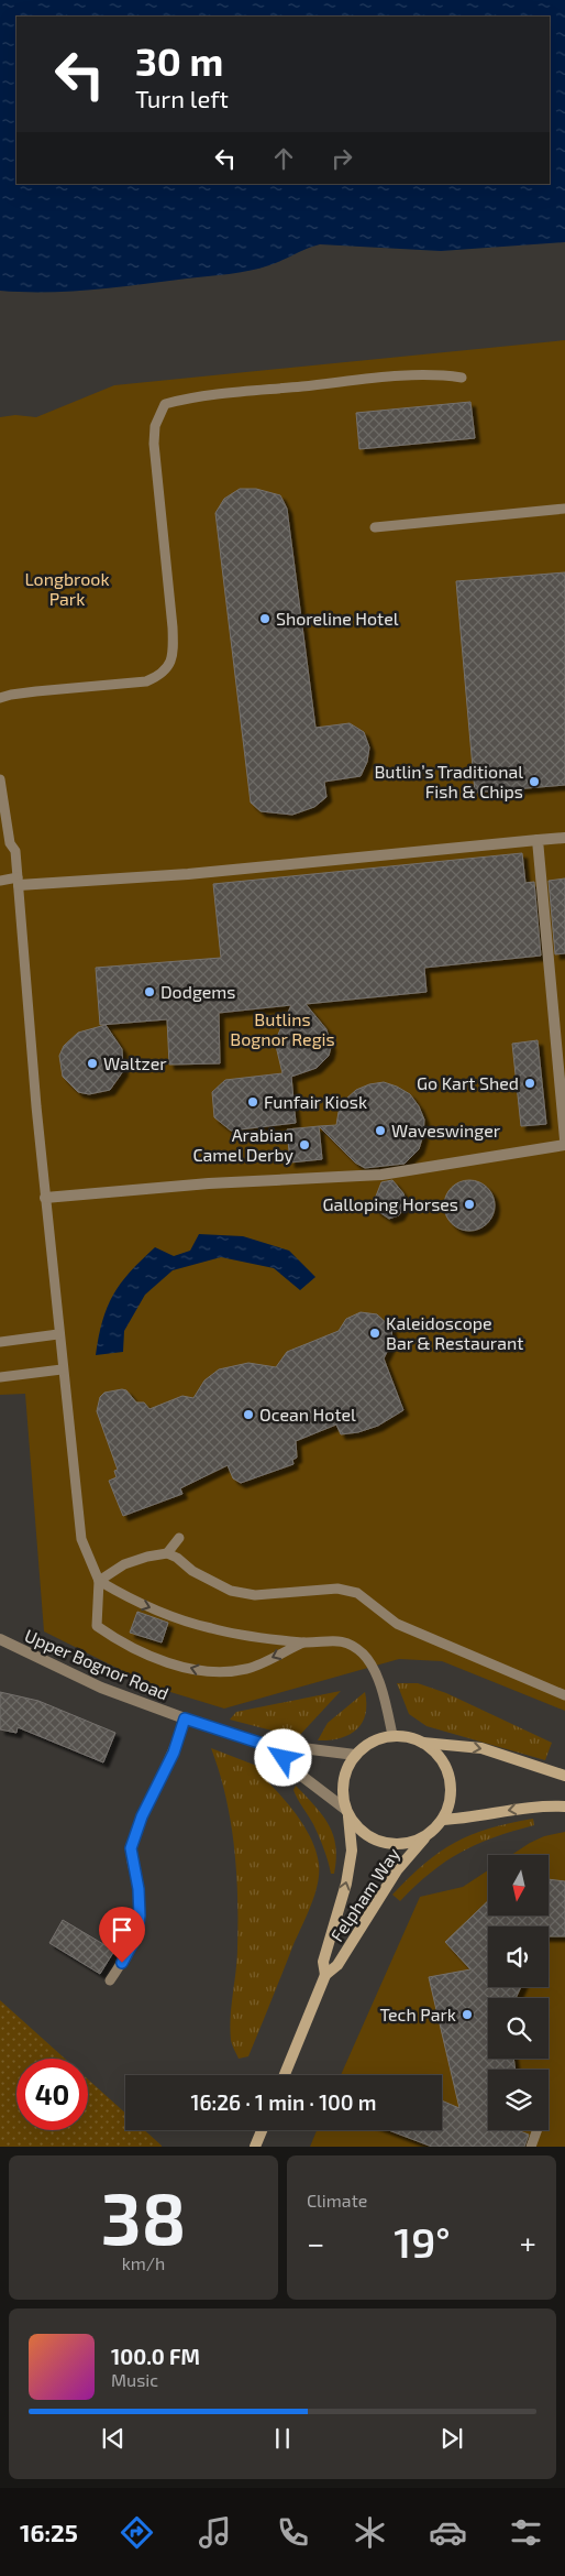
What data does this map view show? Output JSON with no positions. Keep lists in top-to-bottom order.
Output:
{
  "streets": {
    "main road": ["Felpham Way"],
    "street": ["Upper Bognor Road"]
  },
  "crossings": [
    ["Upper Bognor Road", "Felpham Way"]
  ],
  "one_way": ["Felpham Way"],
  "parks": ["Longbrook Park", "Butlins Bognor Regis"],
  "places": [
    "Shoreline Hotel",
    "Butlin’s Traditional Fish & Chips",
    "Dodgems",
    "Waltzer",
    "Go Kart Shed",
    "Funfair Kiosk",
    "Waveswinger",
    "Arabian Camel Derby",
    "Galloping Horses",
    "Kaleidoscope Bar & Restaurant",
    "Ocean Hotel",
    "Tech Park"
  ],
  "north": "bottom",
  "page": {
    "turn": ["30 m", "Turn left"],
    "limit": "40",
    "trip": "16:26 · 1 min · 100 m",
    "tile": [
      ["38", "km/h"],
      "Climate"
    ],
    "heat": ["−", "19°", "+"],
    "song": ["100.0 FM", "Music"],
    "tabs": "16:25"
  }
}
